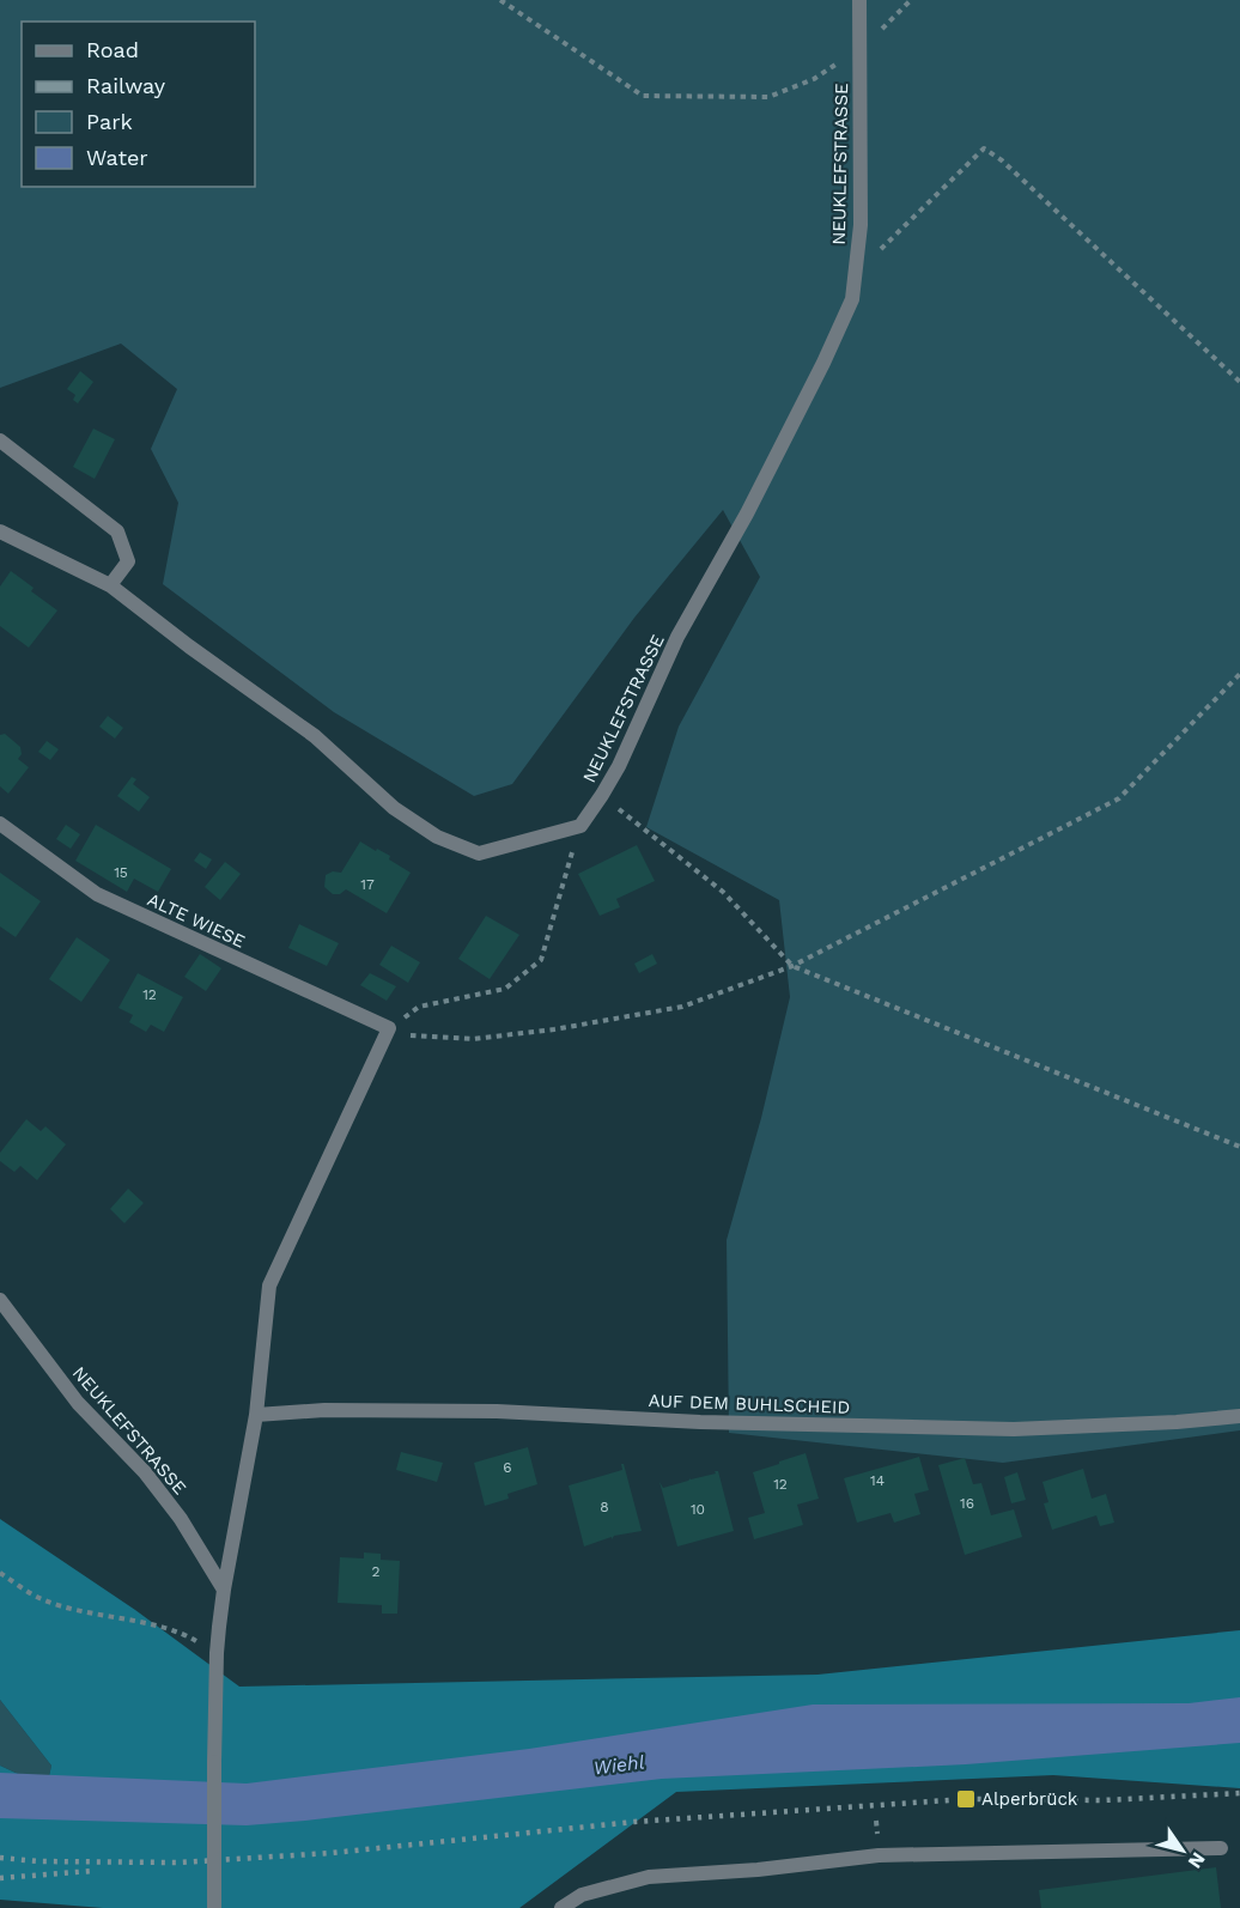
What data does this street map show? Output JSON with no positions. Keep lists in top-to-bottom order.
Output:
{
  "streets": {
    "street": ["NEUKLEFSTRASSE", "ALTE WIESE", "AUF DEM BUHLSCHEID"]
  },
  "water": ["Wiehl"],
  "places": {
    "transit": ["Alperbrück"]
  },
  "house_numbers": [
    "15",
    "17",
    "12",
    "6",
    "14",
    "12",
    "16",
    "8",
    "10",
    "2"
  ],
  "legend": [
    "Road",
    "Railway",
    "Park",
    "Water"
  ],
  "north": "bottom right"
}
